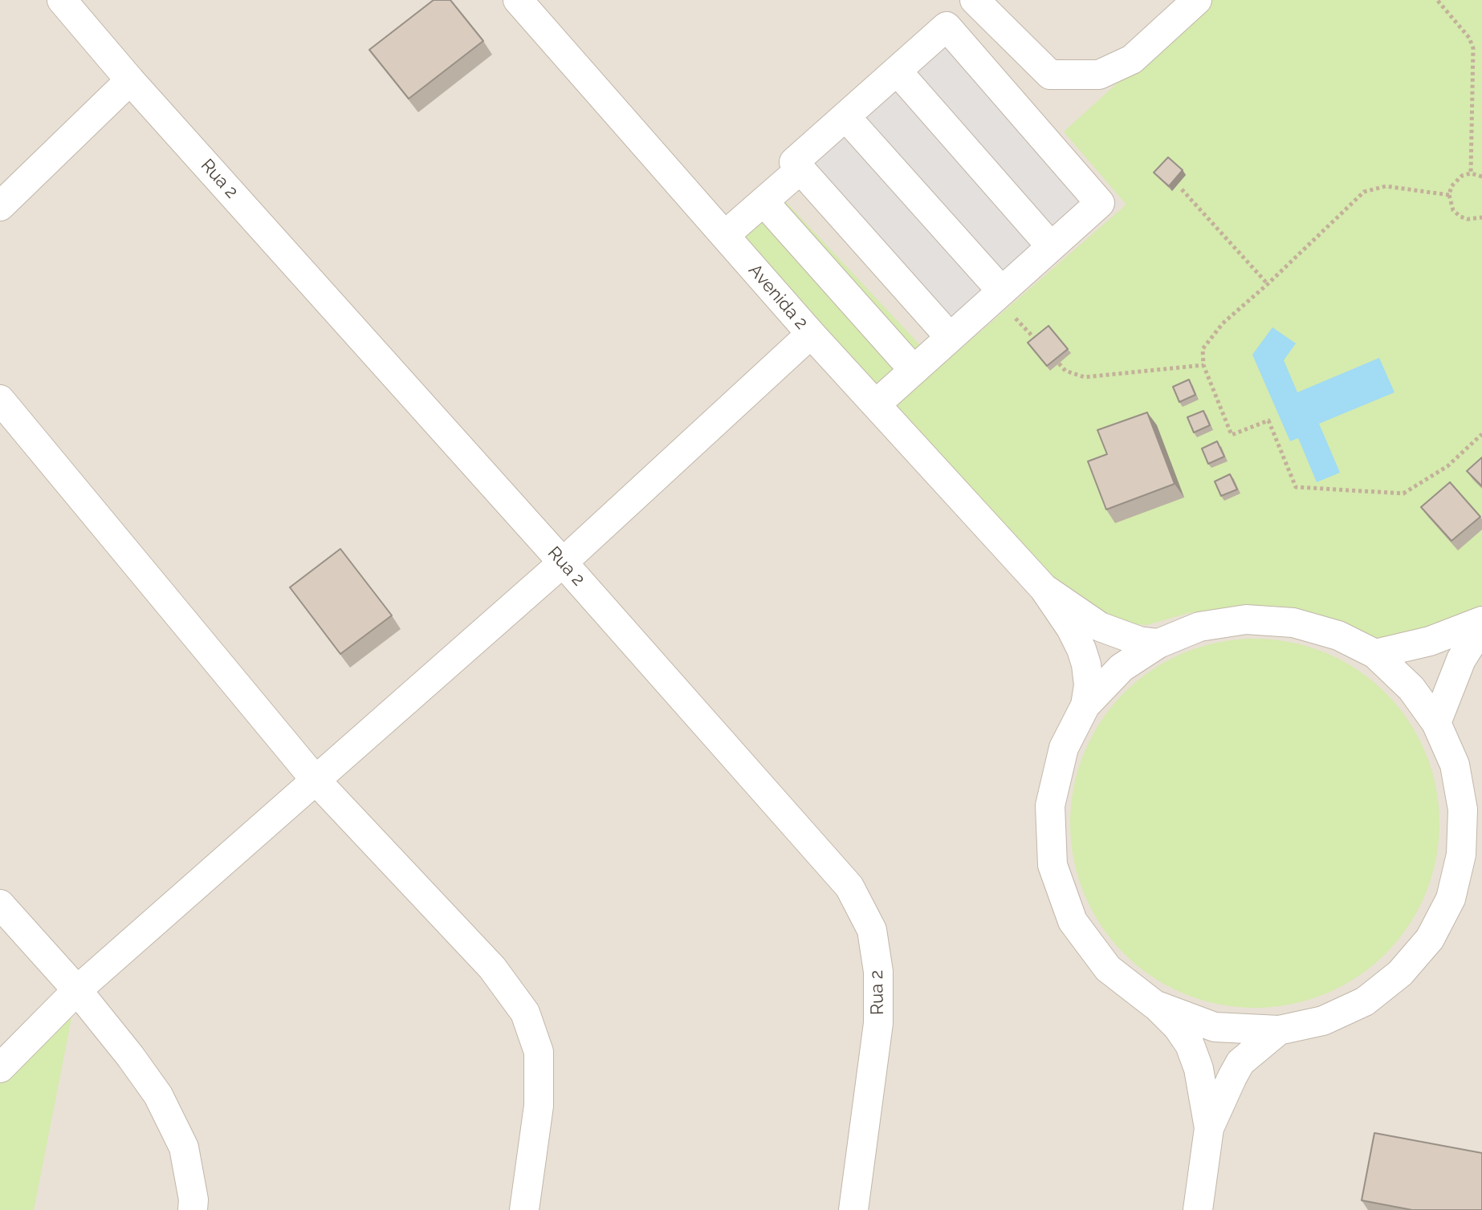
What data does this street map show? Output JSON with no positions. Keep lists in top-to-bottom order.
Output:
{
  "streets": {
    "street": ["Rua 2", "Avenida 2"]
  }
}
